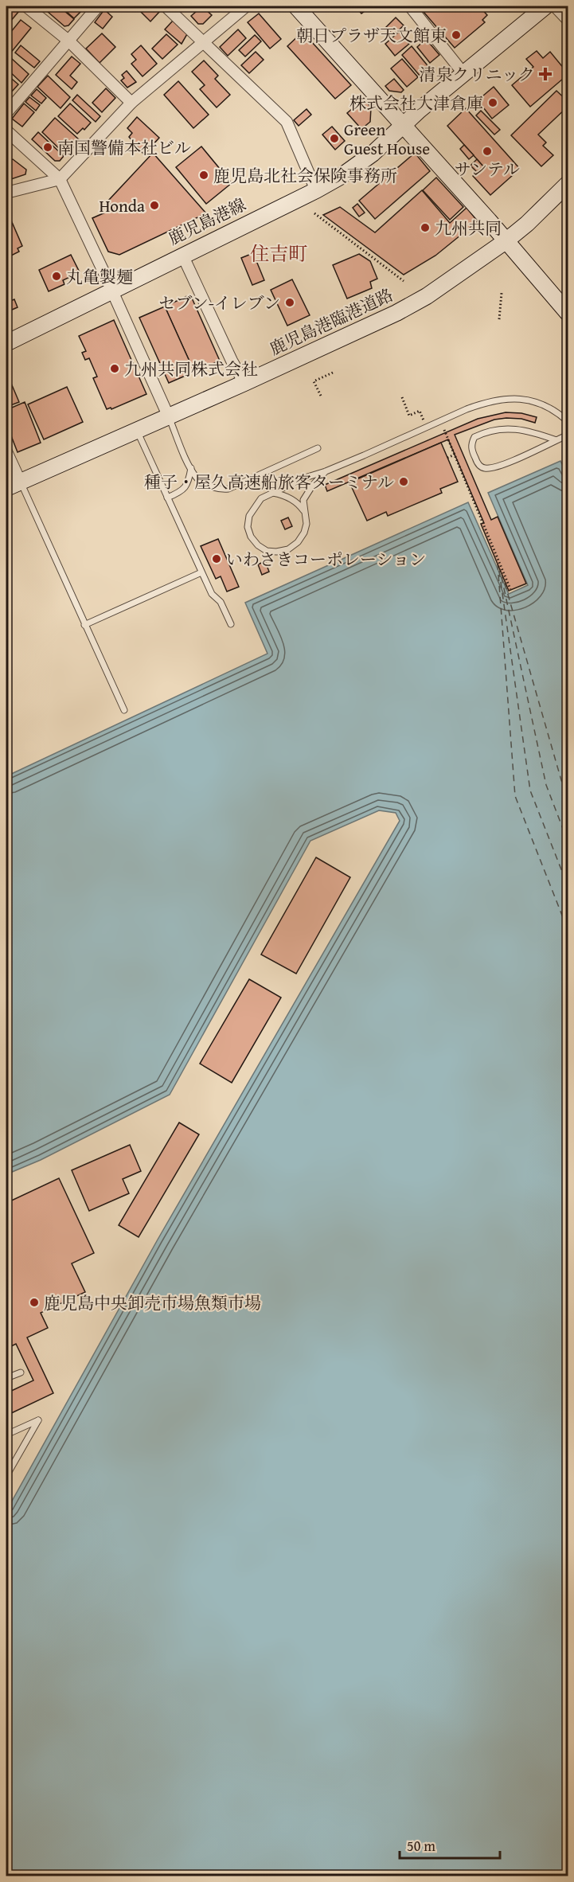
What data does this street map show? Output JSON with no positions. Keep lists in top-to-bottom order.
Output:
{
  "streets": {
    "street": ["鹿児島港線", "鹿児島港臨港道路"]
  },
  "districts": ["住吉町"],
  "places": {
    "other": [
      "朝日プラザ天文館東",
      "株式会社大津倉庫",
      "Green Guest House",
      "南国警備本社ビル",
      "サンテル",
      "鹿児島北社会保険事務所",
      "Honda",
      "九州共同",
      "丸亀製麺",
      "セブン-イレブン",
      "九州共同株式会社",
      "種子・屋久高速船旅客ターミナル",
      "いわさきコーポレーション",
      "鹿児島中央卸売市場魚類市場"
    ],
    "health": ["清泉クリニック"]
  },
  "scale_bar": "50 m"
}
